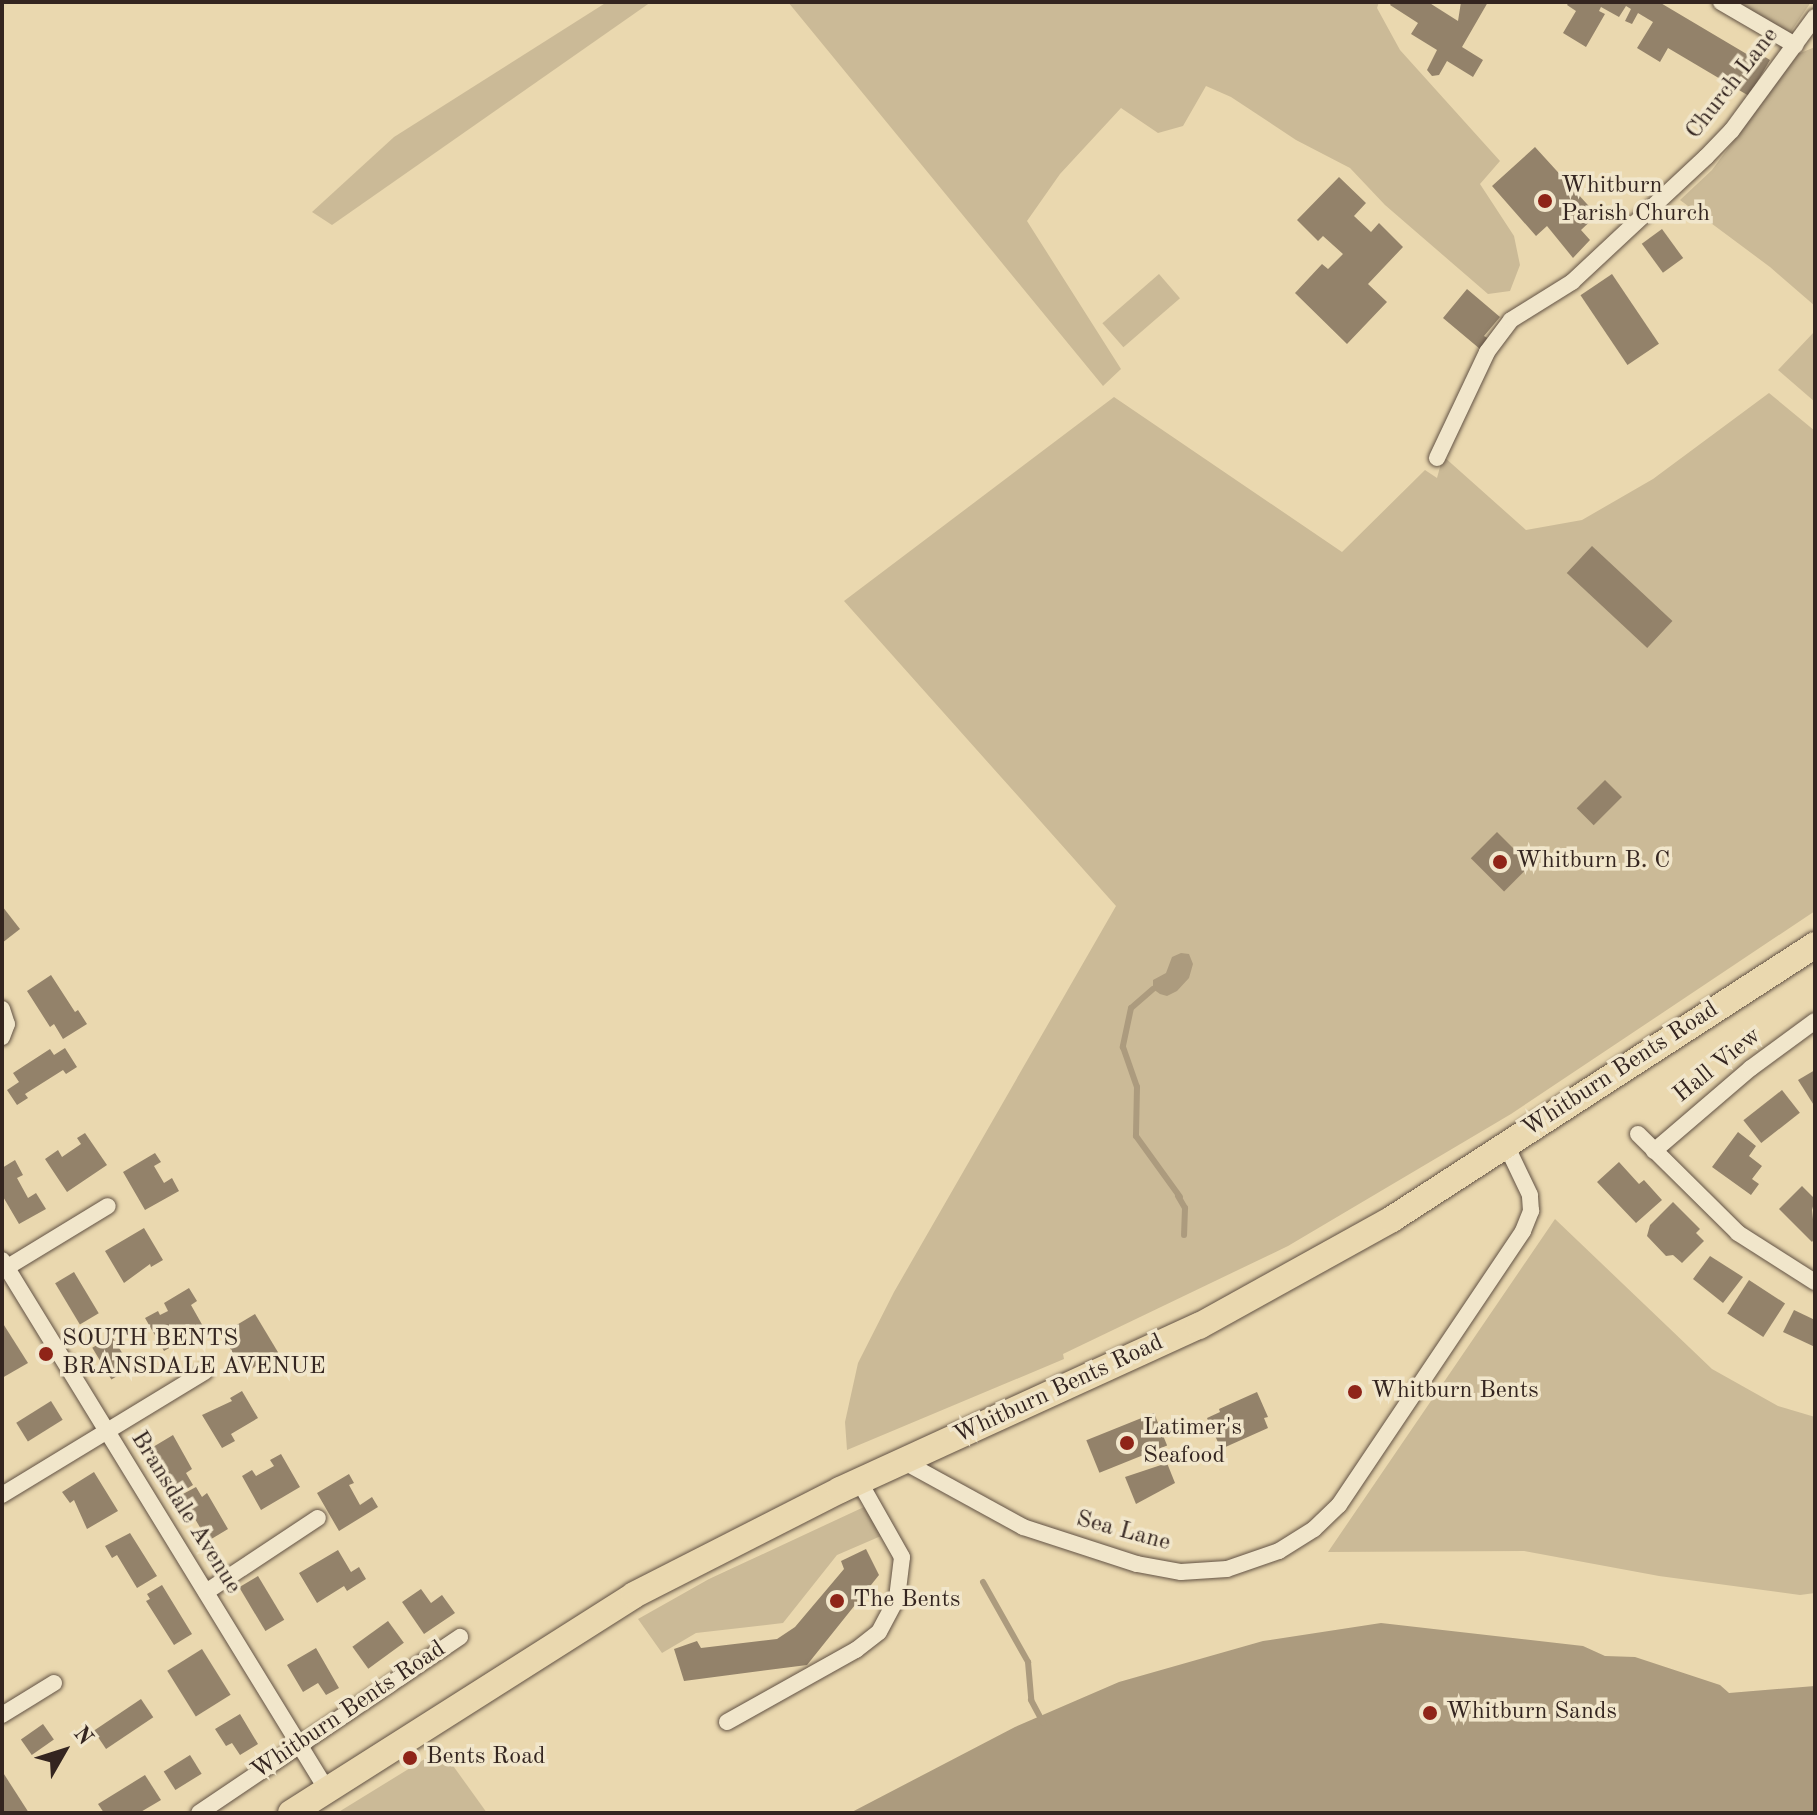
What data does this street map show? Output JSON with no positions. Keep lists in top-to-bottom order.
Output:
{
  "streets": {
    "main road": ["Whitburn Bents Road"],
    "street": [
      "Church Lane",
      "Hall View",
      "Bransdale Avenue",
      "Sea Lane"
    ]
  },
  "crossings": [
    ["Whitburn Bents Road", "Bransdale Avenue"],
    ["Whitburn Bents Road", "Sea Lane"]
  ],
  "places": [
    "Whitburn Parish Church",
    "Whitburn B. C",
    "SOUTH BENTS BRANSDALE AVENUE",
    "Whitburn Bents",
    "Latimer's Seafood",
    "The Bents",
    "Whitburn Sands",
    "Bents Road"
  ],
  "north": "top right"
}
